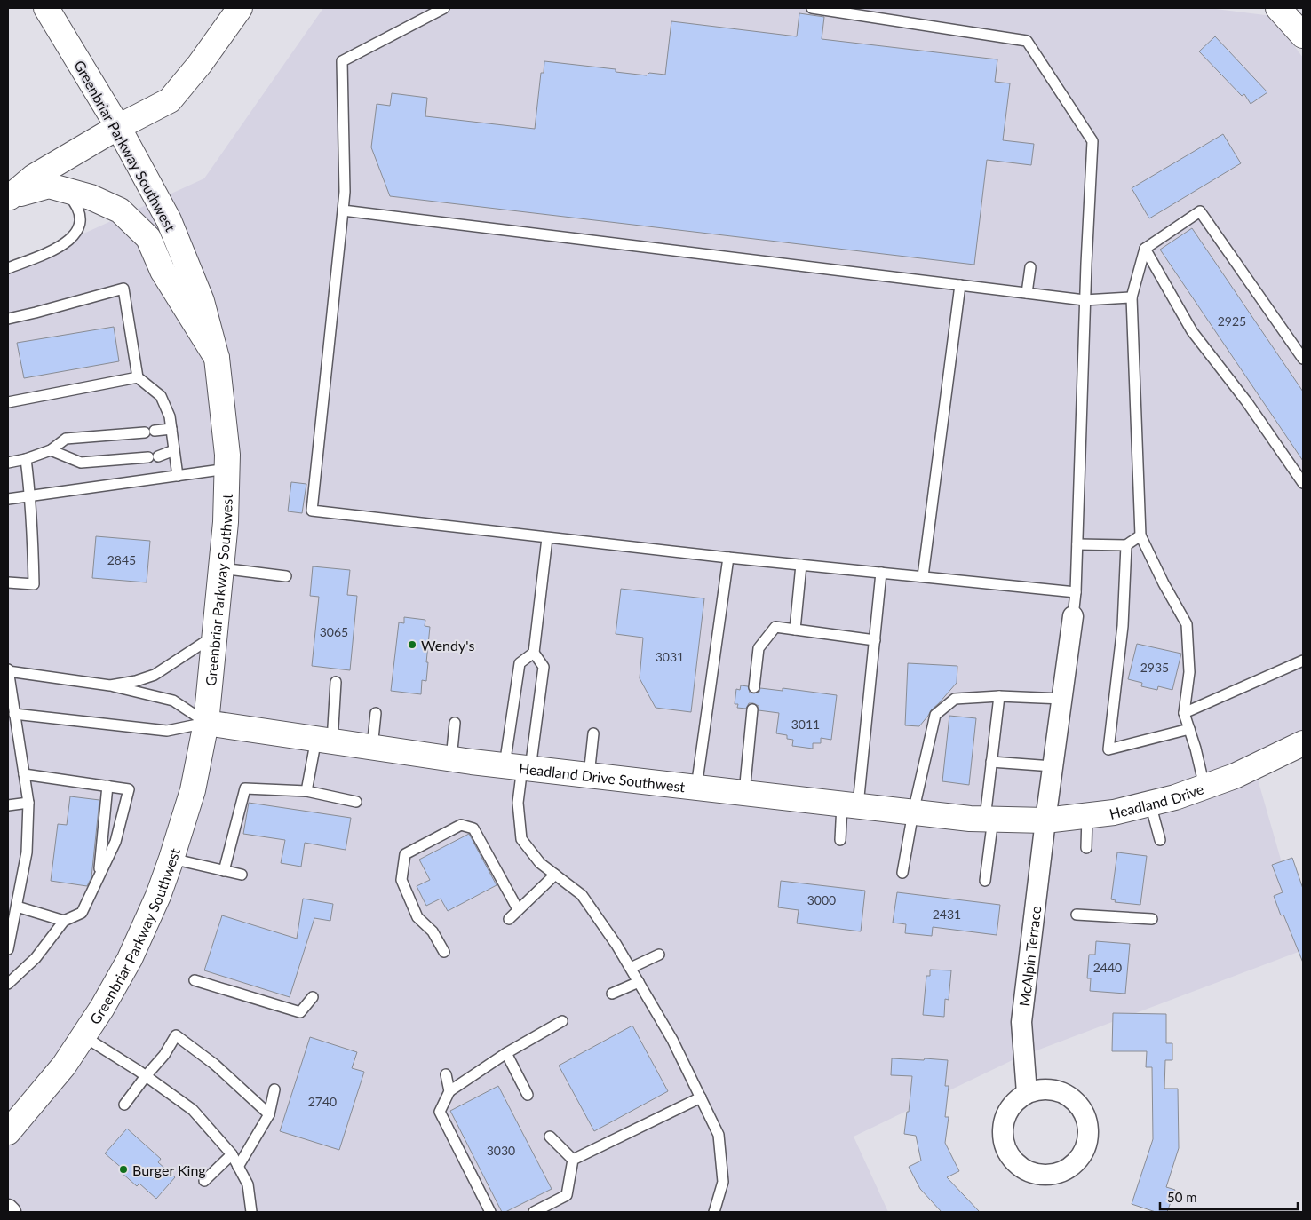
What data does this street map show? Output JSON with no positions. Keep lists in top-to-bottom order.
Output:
{
  "streets": {
    "main road": ["Greenbriar Parkway Southwest", "Headland Drive Southwest", "Headland Drive"],
    "street": ["McAlpin Terrace"]
  },
  "crossings": [
    ["Greenbriar Parkway Southwest", "Headland Drive Southwest"],
    ["Headland Drive Southwest", "Headland Drive"],
    ["Headland Drive", "McAlpin Terrace"]
  ],
  "places": ["Wendy's", "Burger King"],
  "house_numbers": [
    "2925",
    "2845",
    "3065",
    "3031",
    "2935",
    "3011",
    "3000",
    "2431",
    "2440",
    "2740",
    "3030"
  ],
  "scale_bar": "50 m"
}
